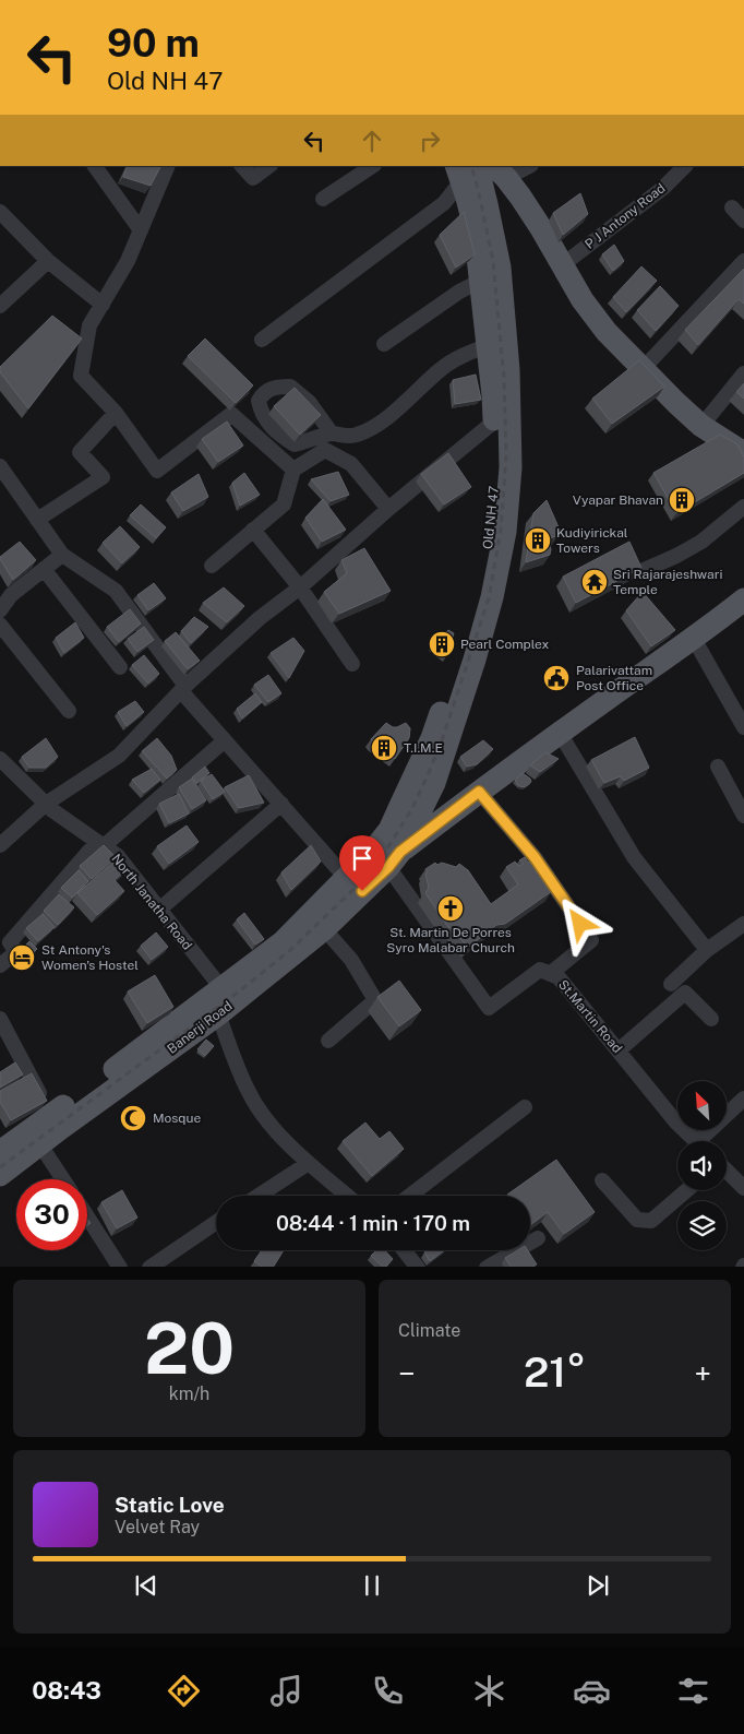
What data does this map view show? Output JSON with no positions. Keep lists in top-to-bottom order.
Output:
{
  "streets": {
    "main road": ["Old NH 47", "Banerji Road"],
    "street": ["P J Antony Road", "North Janatha Road", "St.Martin Road"]
  },
  "crossings": [
    ["Old NH 47", "St.Martin Road"],
    ["Old NH 47", "Banerji Road"],
    ["North Janatha Road", "Banerji Road"],
    ["St.Martin Road", "Banerji Road"]
  ],
  "places": {
    "building": [
      "Vyapar Bhavan",
      "Kudiyirickal Towers",
      "Pearl Complex",
      "T.I.M.E"
    ],
    "temple": ["Sri Rajarajeshwari Temple"],
    "public building": ["Palarivattam Post Office"],
    "church": ["St. Martin De Porres Syro Malabar Church"],
    "hotel": ["St Antony's Women's Hostel"],
    "mosque": ["Mosque"]
  },
  "north": "top left",
  "page": {
    "turn": ["90 m", "Old NH 47"],
    "limit": "30",
    "trip": "08:44 · 1 min · 170 m",
    "tile": [
      ["20", "km/h"],
      "Climate"
    ],
    "heat": ["−", "21°", "+"],
    "song": ["Static Love", "Velvet Ray"],
    "tabs": "08:43"
  }
}
